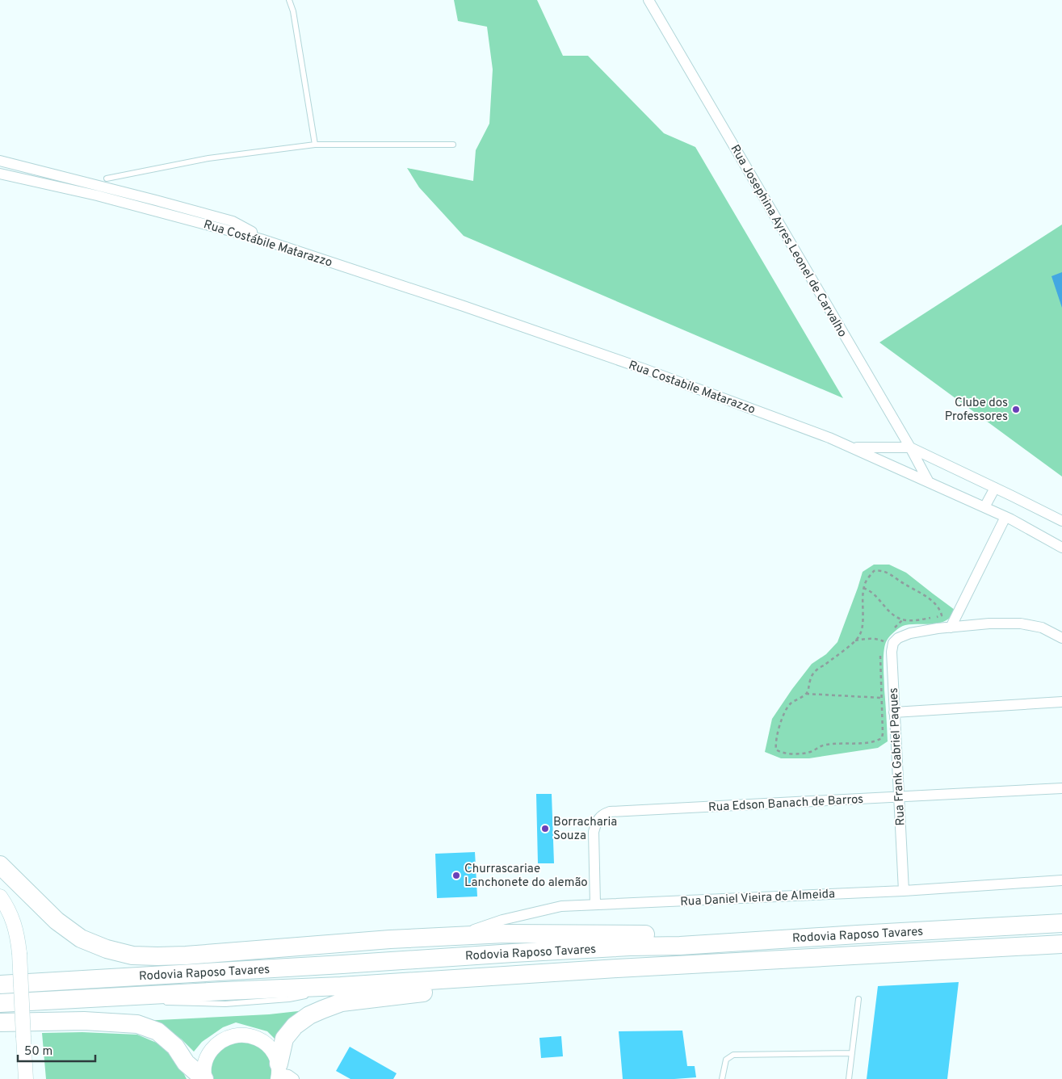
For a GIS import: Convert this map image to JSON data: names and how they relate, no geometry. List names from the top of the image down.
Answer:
{
  "streets": {
    "highway": ["Rodovia Raposo Tavares"],
    "street": [
      "Rua Josephina Ayres Leonel de Carvalho",
      "Rua Costábile Matarazzo",
      "Rua Costabile Matarazzo",
      "Rua Frank Gabriel Paques",
      "Rua Edson Banach de Barros",
      "Rua Daniel Vieira de Almeida"
    ]
  },
  "crossings": [
    ["Rua Josephina Ayres Leonel de Carvalho", "Rua Costabile Matarazzo"],
    ["Rua Costábile Matarazzo", "Rua Costabile Matarazzo"],
    ["Rua Frank Gabriel Paques", "Rua Edson Banach de Barros"],
    ["Rua Frank Gabriel Paques", "Rua Daniel Vieira de Almeida"],
    ["Rua Edson Banach de Barros", "Rua Daniel Vieira de Almeida"]
  ],
  "places": ["Clube dos Professores", "Borracharia Souza", "Churrascariae Lanchonete do alemão"],
  "scale_bar": "50 m"
}
